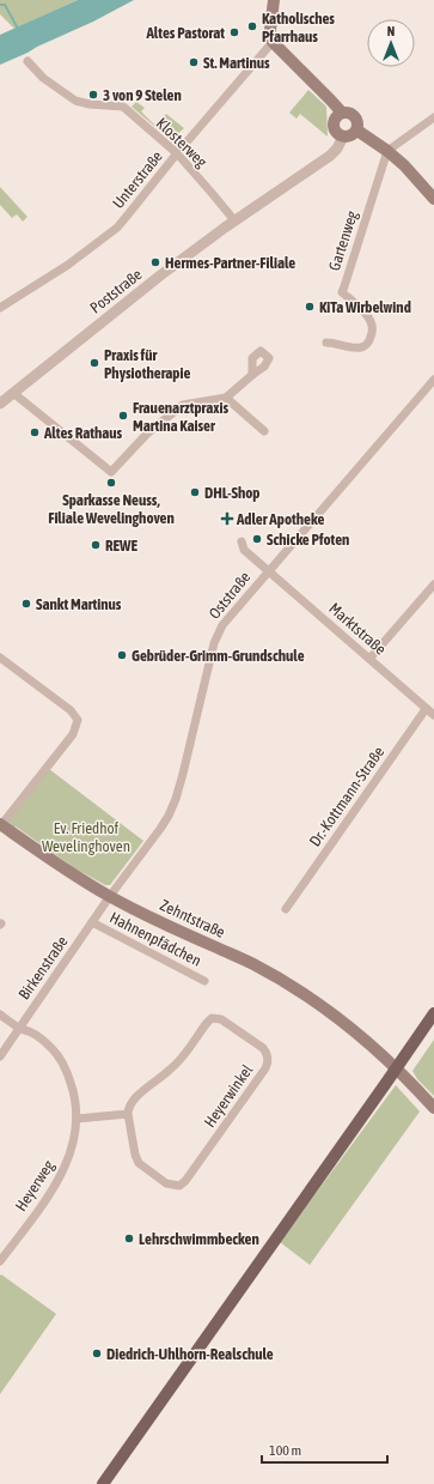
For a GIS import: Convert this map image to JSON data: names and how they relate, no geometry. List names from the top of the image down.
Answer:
{
  "streets": {
    "main road": ["Zehntstraße"],
    "street": [
      "Klosterweg",
      "Unterstraße",
      "Gartenweg",
      "Poststraße",
      "Oststraße",
      "Marktstraße",
      "Dr.-Kottmann-Straße",
      "Hahnenpfädchen",
      "Birkenstraße",
      "Heyerwinkel",
      "Heyerweg"
    ]
  },
  "crossings": [
    ["Klosterweg", "Unterstraße"],
    ["Klosterweg", "Poststraße"],
    ["Oststraße", "Marktstraße"],
    ["Oststraße", "Zehntstraße"],
    ["Oststraße", "Birkenstraße"],
    ["Marktstraße", "Dr.-Kottmann-Straße"],
    ["Zehntstraße", "Birkenstraße"],
    ["Hahnenpfädchen", "Birkenstraße"],
    ["Birkenstraße", "Heyerweg"]
  ],
  "parks": ["Ev. Friedhof Wevelinghoven"],
  "places": {
    "other": [
      "Katholisches Pfarrhaus",
      "Altes Pastorat",
      "St. Martinus",
      "3 von 9 Stelen",
      "Hermes-Partner-Filiale",
      "KiTa Wirbelwind",
      "Praxis für Physiotherapie",
      "Frauenarztpraxis Martina Kaiser",
      "Altes Rathaus",
      "Sparkasse Neuss, Filiale Wevelinghoven",
      "DHL-Shop",
      "Schicke Pfoten",
      "REWE",
      "Sankt Martinus",
      "Gebrüder-Grimm-Grundschule",
      "Lehrschwimmbecken",
      "Diedrich-Uhlhorn-Realschule"
    ],
    "health": ["Adler Apotheke"]
  },
  "scale_bar": "100 m",
  "north": "top"
}
